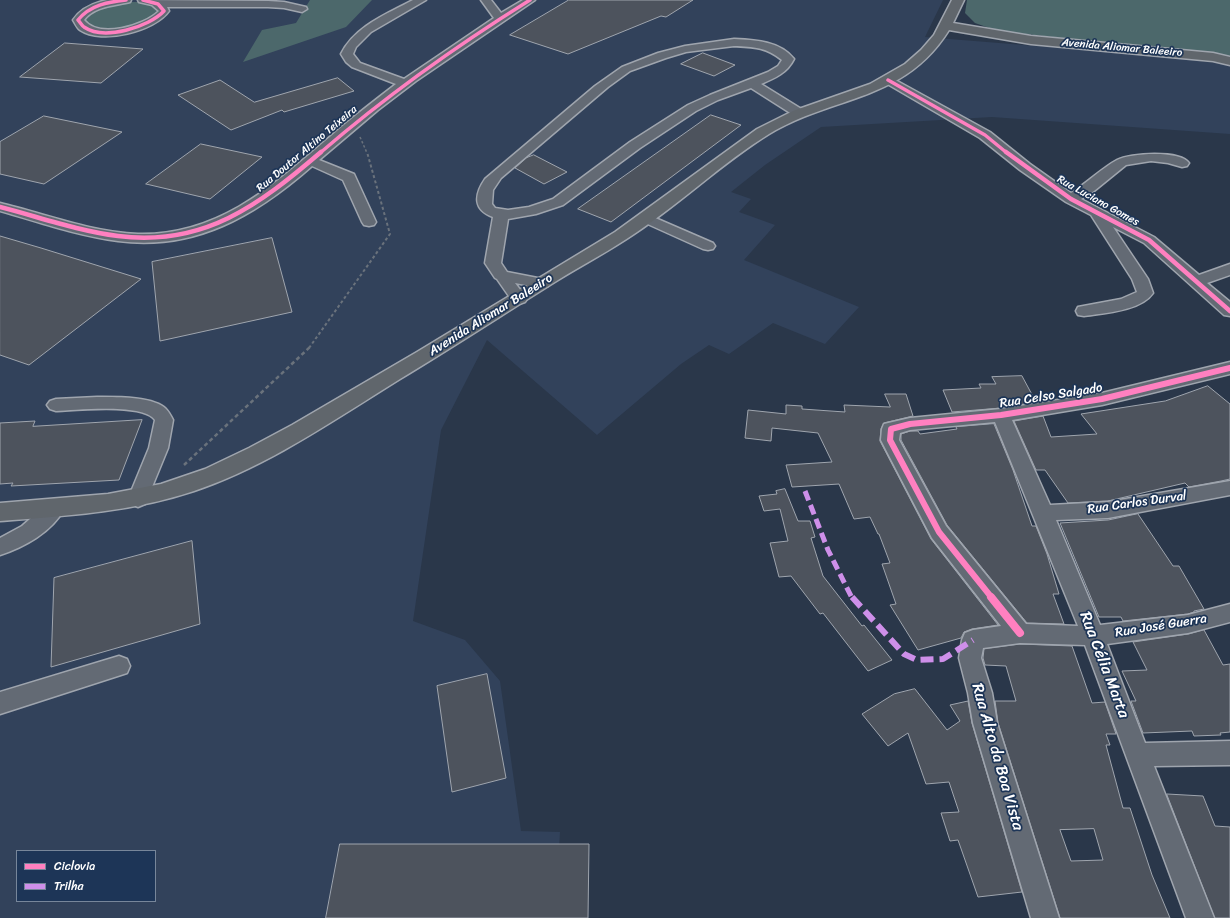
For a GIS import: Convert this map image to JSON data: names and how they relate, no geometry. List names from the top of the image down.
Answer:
{
  "streets": {
    "main road": ["Avenida Aliomar Baleeiro"],
    "street": [
      "Rua Doutor Altino Teixeira",
      "Rua Luciano Gomes",
      "Rua Celso Salgado",
      "Rua Carlos Durval",
      "Rua José Guerra",
      "Rua Célia Marta",
      "Rua Alto da Boa Vista"
    ]
  },
  "crossings": [
    ["Avenida Aliomar Baleeiro", "Rua Luciano Gomes"],
    ["Rua Celso Salgado", "Rua José Guerra"],
    ["Rua Celso Salgado", "Rua Célia Marta"],
    ["Rua Celso Salgado", "Rua Alto da Boa Vista"],
    ["Rua Carlos Durval", "Rua Célia Marta"],
    ["Rua José Guerra", "Rua Célia Marta"],
    ["Rua José Guerra", "Rua Alto da Boa Vista"]
  ],
  "legend": ["Ciclovia", "Trilha"]
}
